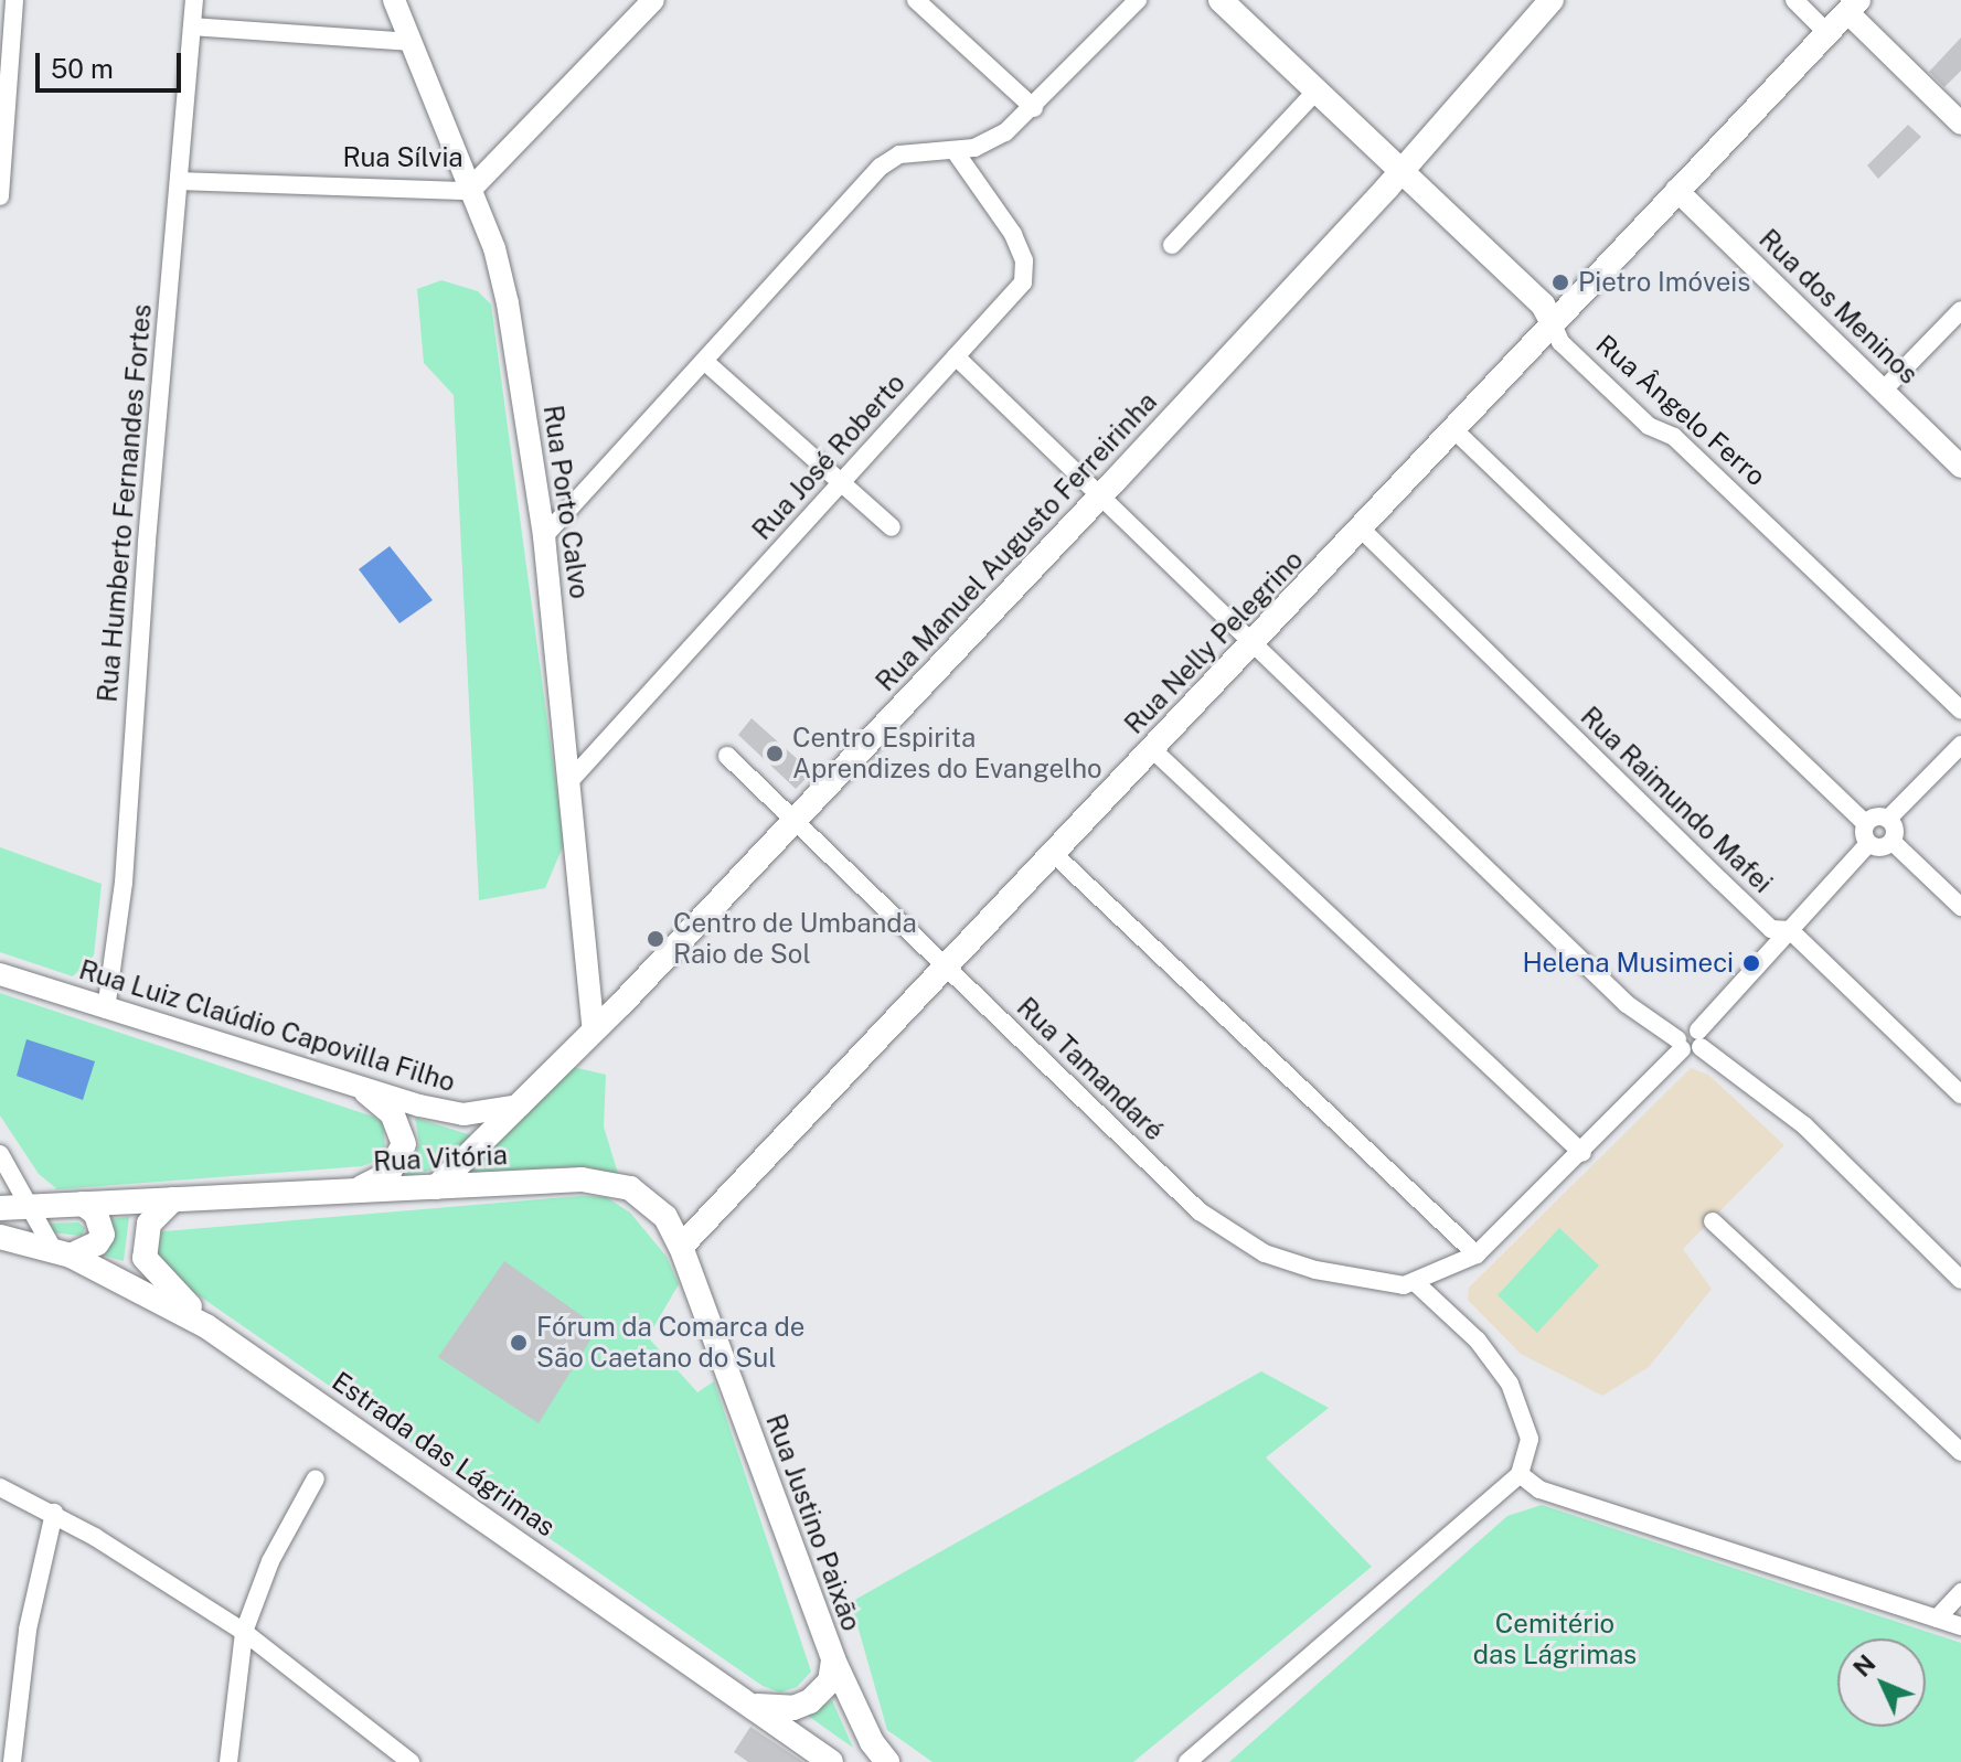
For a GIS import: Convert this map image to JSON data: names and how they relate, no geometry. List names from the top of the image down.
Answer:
{
  "streets": {
    "main road": [
      "Rua Ângelo Ferro",
      "Rua Manuel Augusto Ferreirinha",
      "Rua Nelly Pelegrino",
      "Rua Vitória",
      "Estrada das Lágrimas",
      "Rua Justino Paixão"
    ],
    "street": [
      "Rua Sílvia",
      "Rua dos Meninos",
      "Rua José Roberto",
      "Rua Porto Calvo",
      "Rua Humberto Fernandes Fortes",
      "Rua Raimundo Mafei",
      "Rua Luiz Claúdio Capovilla Filho",
      "Rua Tamandaré"
    ]
  },
  "crossings": [
    ["Rua Sílvia", "Rua Porto Calvo"],
    ["Rua Sílvia", "Rua Humberto Fernandes Fortes"],
    ["Rua dos Meninos", "Rua Nelly Pelegrino"],
    ["Rua Ângelo Ferro", "Rua Manuel Augusto Ferreirinha"],
    ["Rua Ângelo Ferro", "Rua Nelly Pelegrino"],
    ["Rua José Roberto", "Rua Porto Calvo"],
    ["Rua Porto Calvo", "Rua Manuel Augusto Ferreirinha"],
    ["Rua Humberto Fernandes Fortes", "Rua Luiz Claúdio Capovilla Filho"],
    ["Rua Manuel Augusto Ferreirinha", "Rua Luiz Claúdio Capovilla Filho"],
    ["Rua Manuel Augusto Ferreirinha", "Rua Tamandaré"],
    ["Rua Manuel Augusto Ferreirinha", "Rua Vitória"],
    ["Rua Nelly Pelegrino", "Rua Raimundo Mafei"],
    ["Rua Nelly Pelegrino", "Rua Tamandaré"],
    ["Rua Nelly Pelegrino", "Rua Vitória"],
    ["Rua Nelly Pelegrino", "Rua Justino Paixão"],
    ["Rua Vitória", "Rua Justino Paixão"]
  ],
  "parks": ["Cemitério das Lágrimas"],
  "places": [
    "Pietro Imóveis",
    "Centro Espirita Aprendizes do Evangelho",
    "Centro de Umbanda Raio de Sol",
    "Helena Musimeci",
    "Fórum da Comarca de São Caetano do Sul"
  ],
  "scale_bar": "50 m",
  "north": "top left"
}
